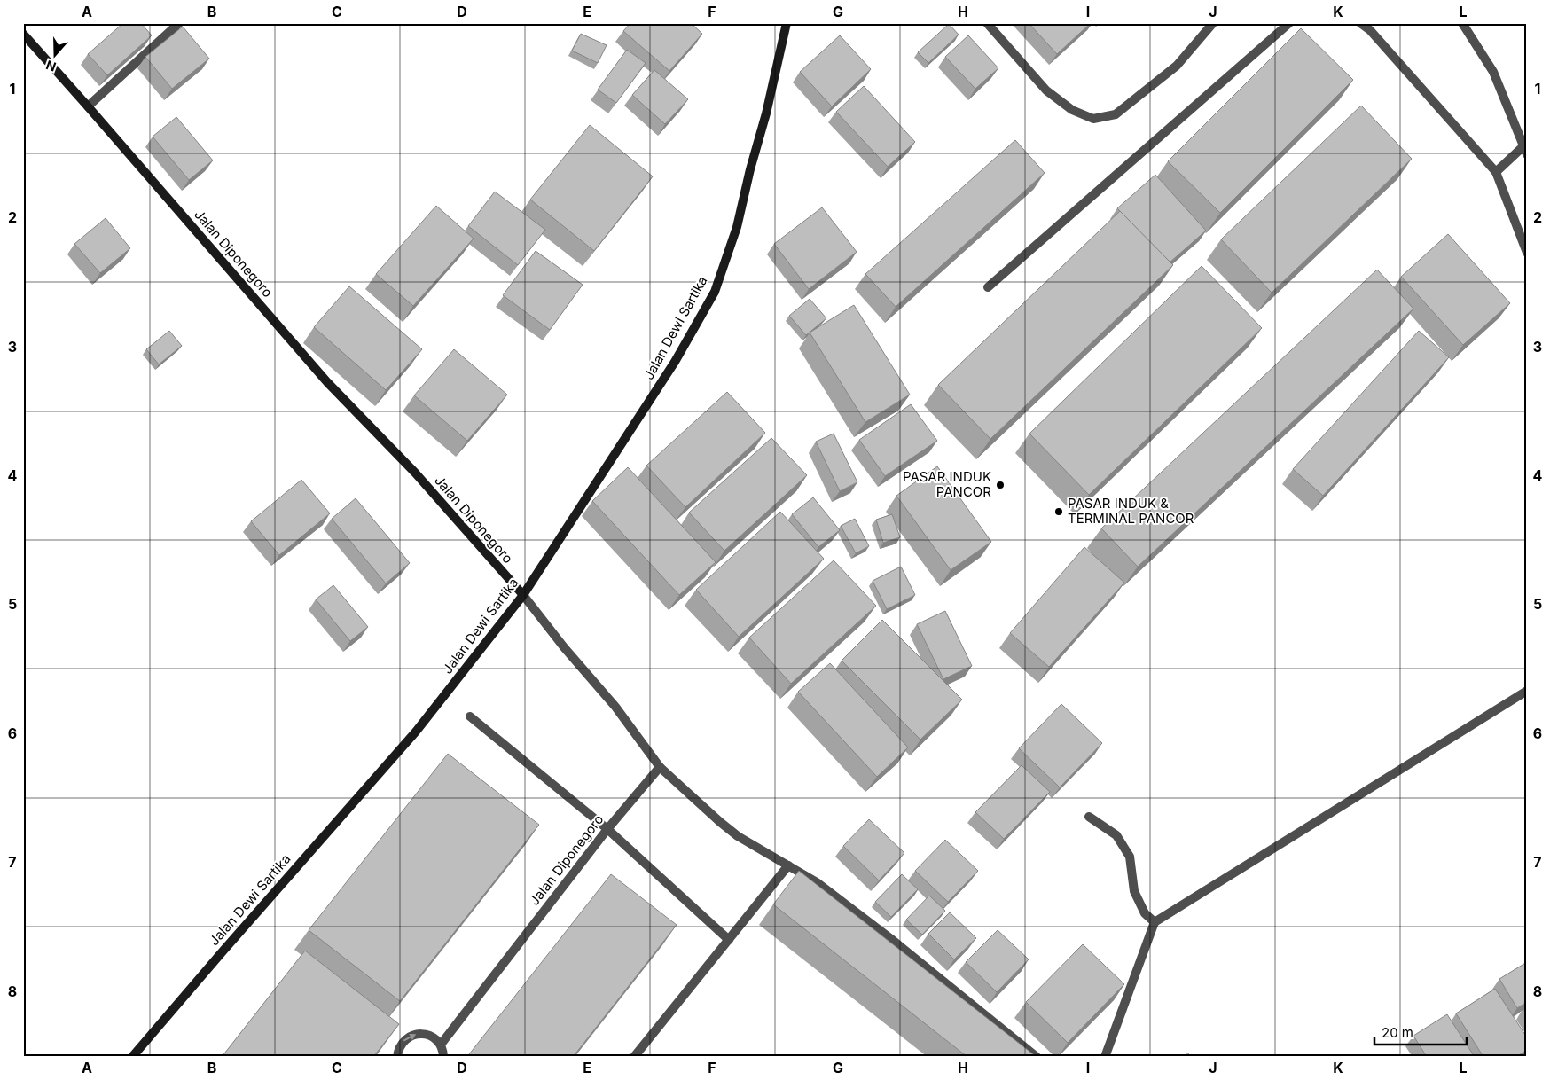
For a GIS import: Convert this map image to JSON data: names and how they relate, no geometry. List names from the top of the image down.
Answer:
{
  "streets": {
    "street": ["Jalan Diponegoro", "Jalan Dewi Sartika"]
  },
  "crossings": [
    ["Jalan Diponegoro", "Jalan Dewi Sartika"]
  ],
  "places": ["PASAR INDUK PANCOR", "PASAR INDUK & TERMINAL PANCOR"],
  "scale_bar": "20 m",
  "north": "bottom",
  "grid": {
    "columns": [
      "A",
      "B",
      "C",
      "D",
      "E",
      "F",
      "G",
      "H",
      "I",
      "J",
      "K",
      "L"
    ],
    "rows": [
      "1",
      "2",
      "3",
      "4",
      "5",
      "6",
      "7",
      "8"
    ]
  }
}
